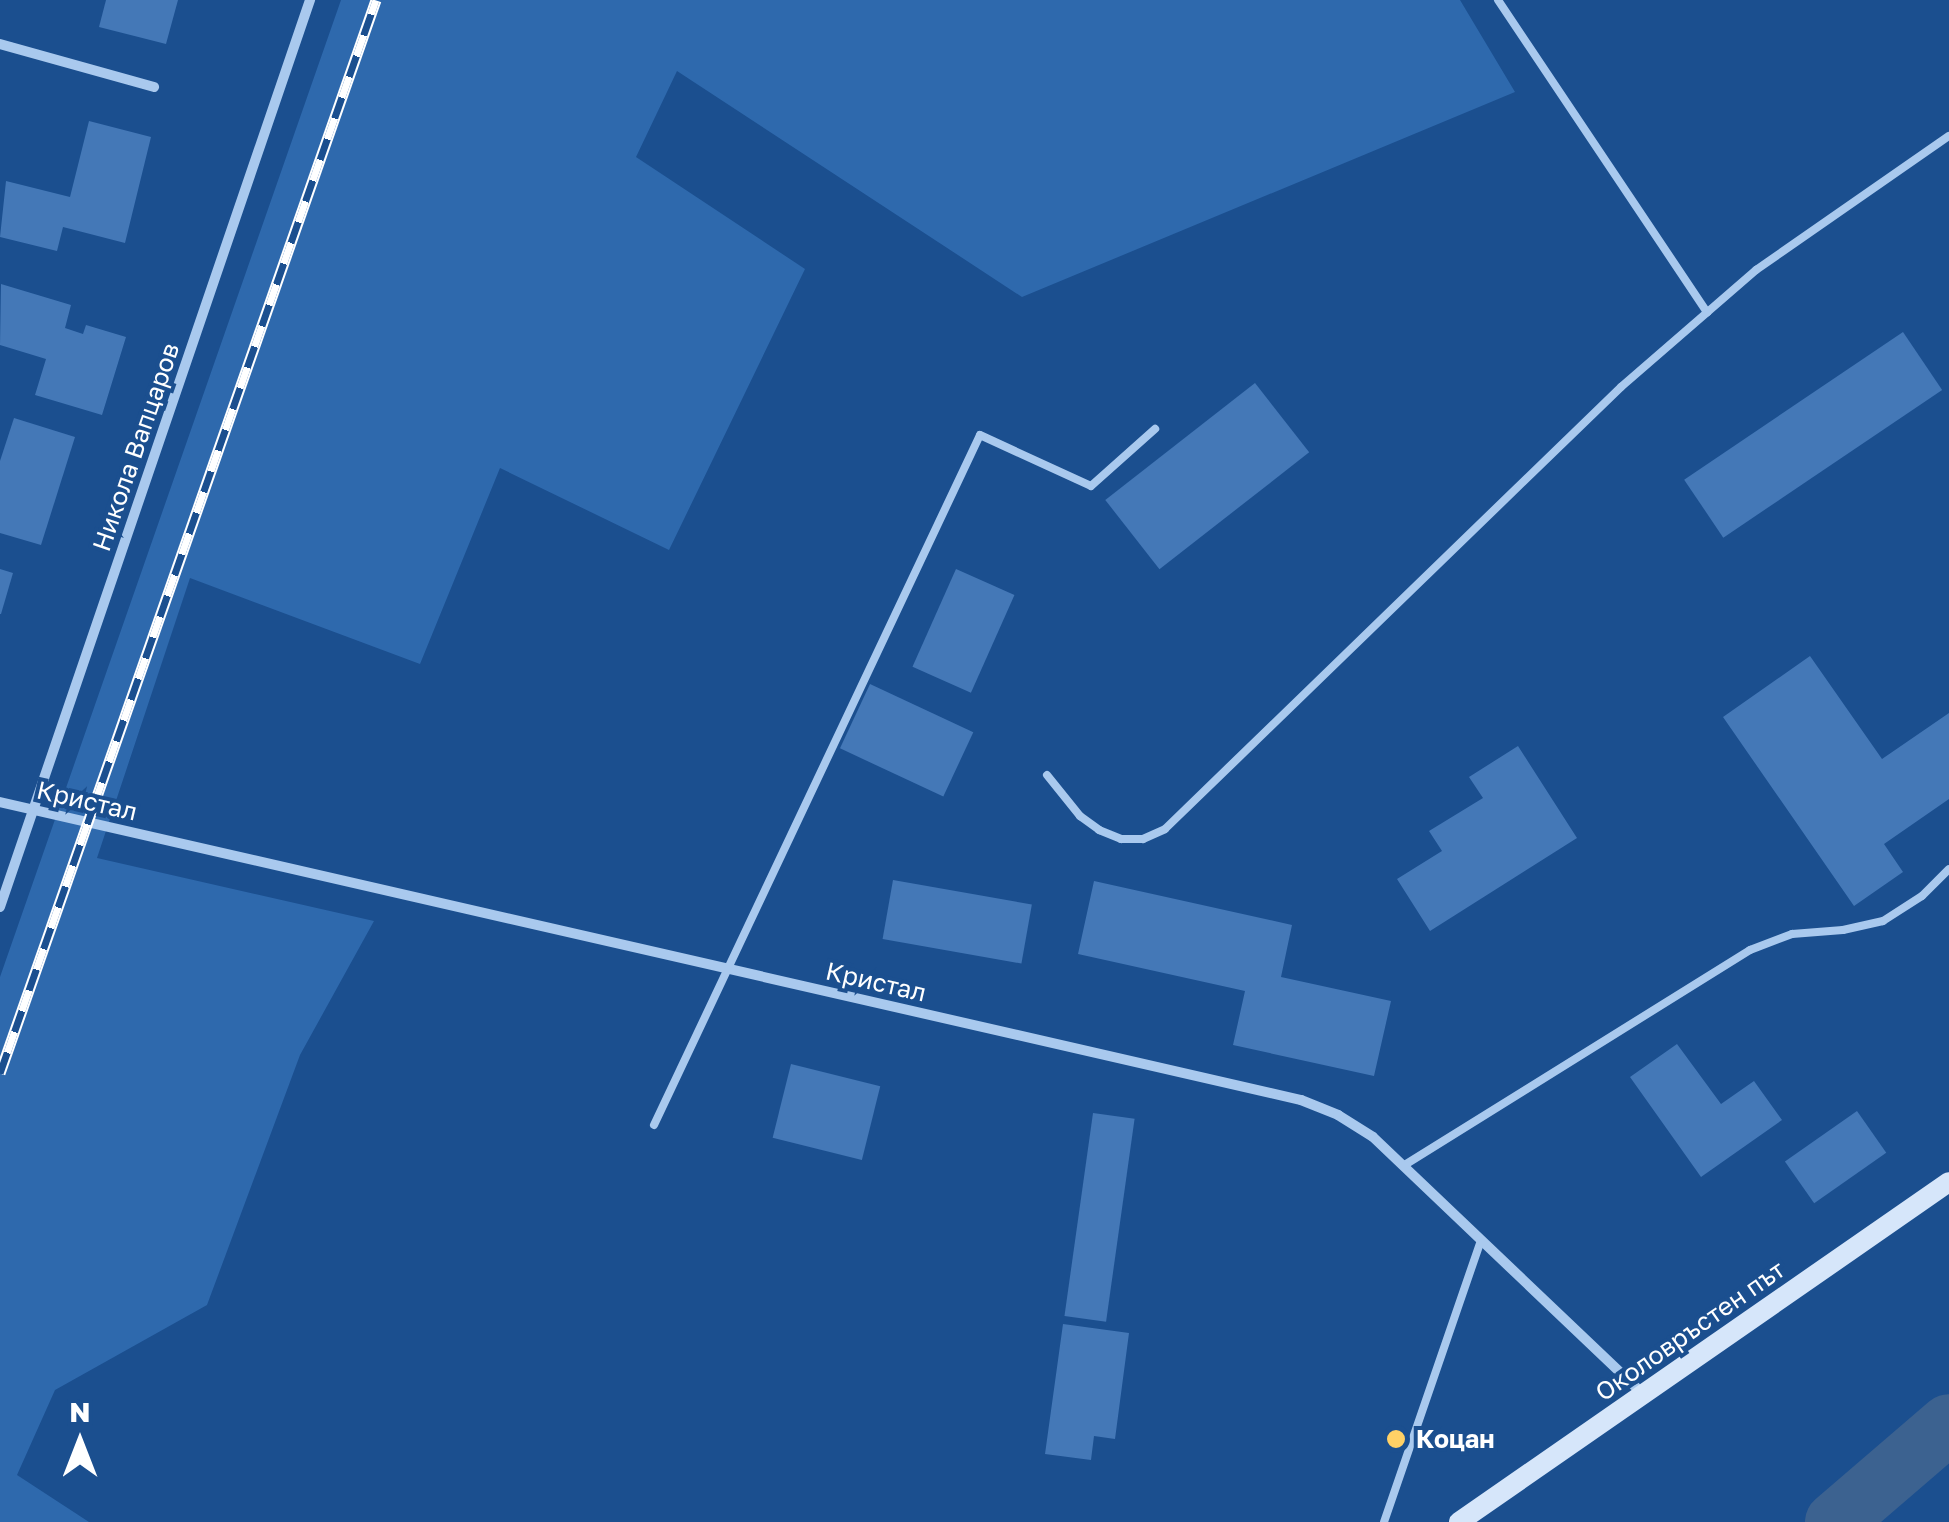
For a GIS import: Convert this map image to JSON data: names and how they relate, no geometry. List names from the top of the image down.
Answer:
{
  "streets": {
    "street": ["Никола Вапцаров", "Кристал", "Околовръстен път"]
  },
  "crossings": [
    ["Никола Вапцаров", "Кристал"],
    ["Кристал", "Околовръстен път"]
  ],
  "places": ["Коцан"],
  "north": "top"
}
